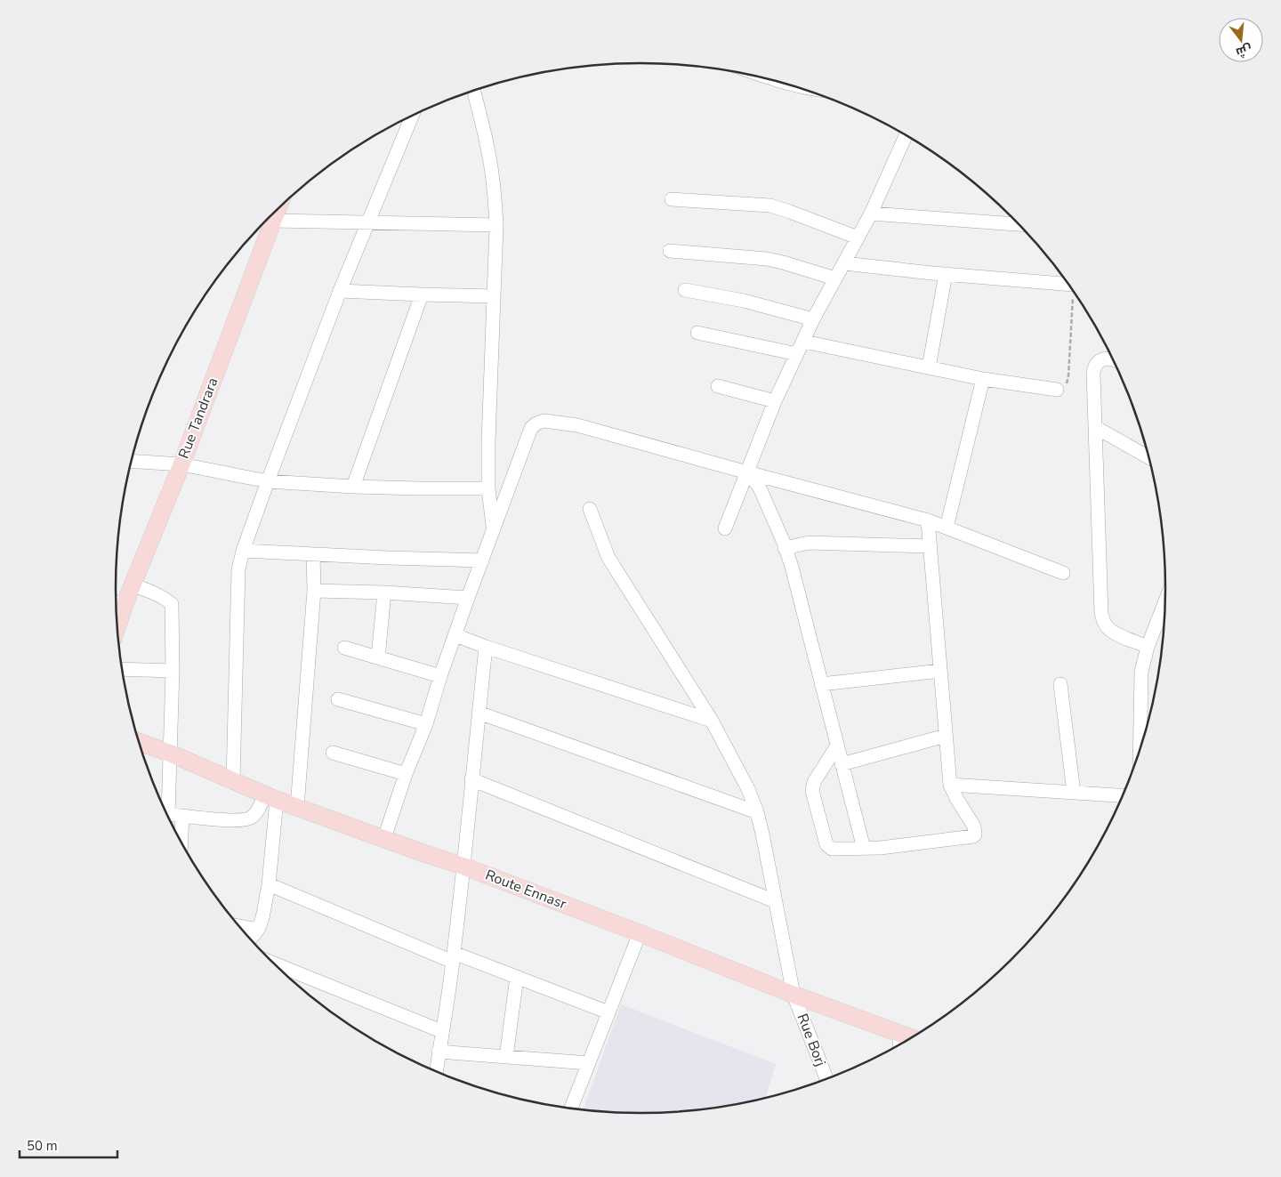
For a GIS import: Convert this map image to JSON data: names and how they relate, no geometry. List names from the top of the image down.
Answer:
{
  "streets": {
    "main road": ["Rue Tandrara", "Route Ennasr"],
    "street": ["Rue Borj"]
  },
  "crossings": [
    ["Route Ennasr", "Rue Borj"]
  ],
  "scale_bar": "50 m",
  "north": "bottom"
}
